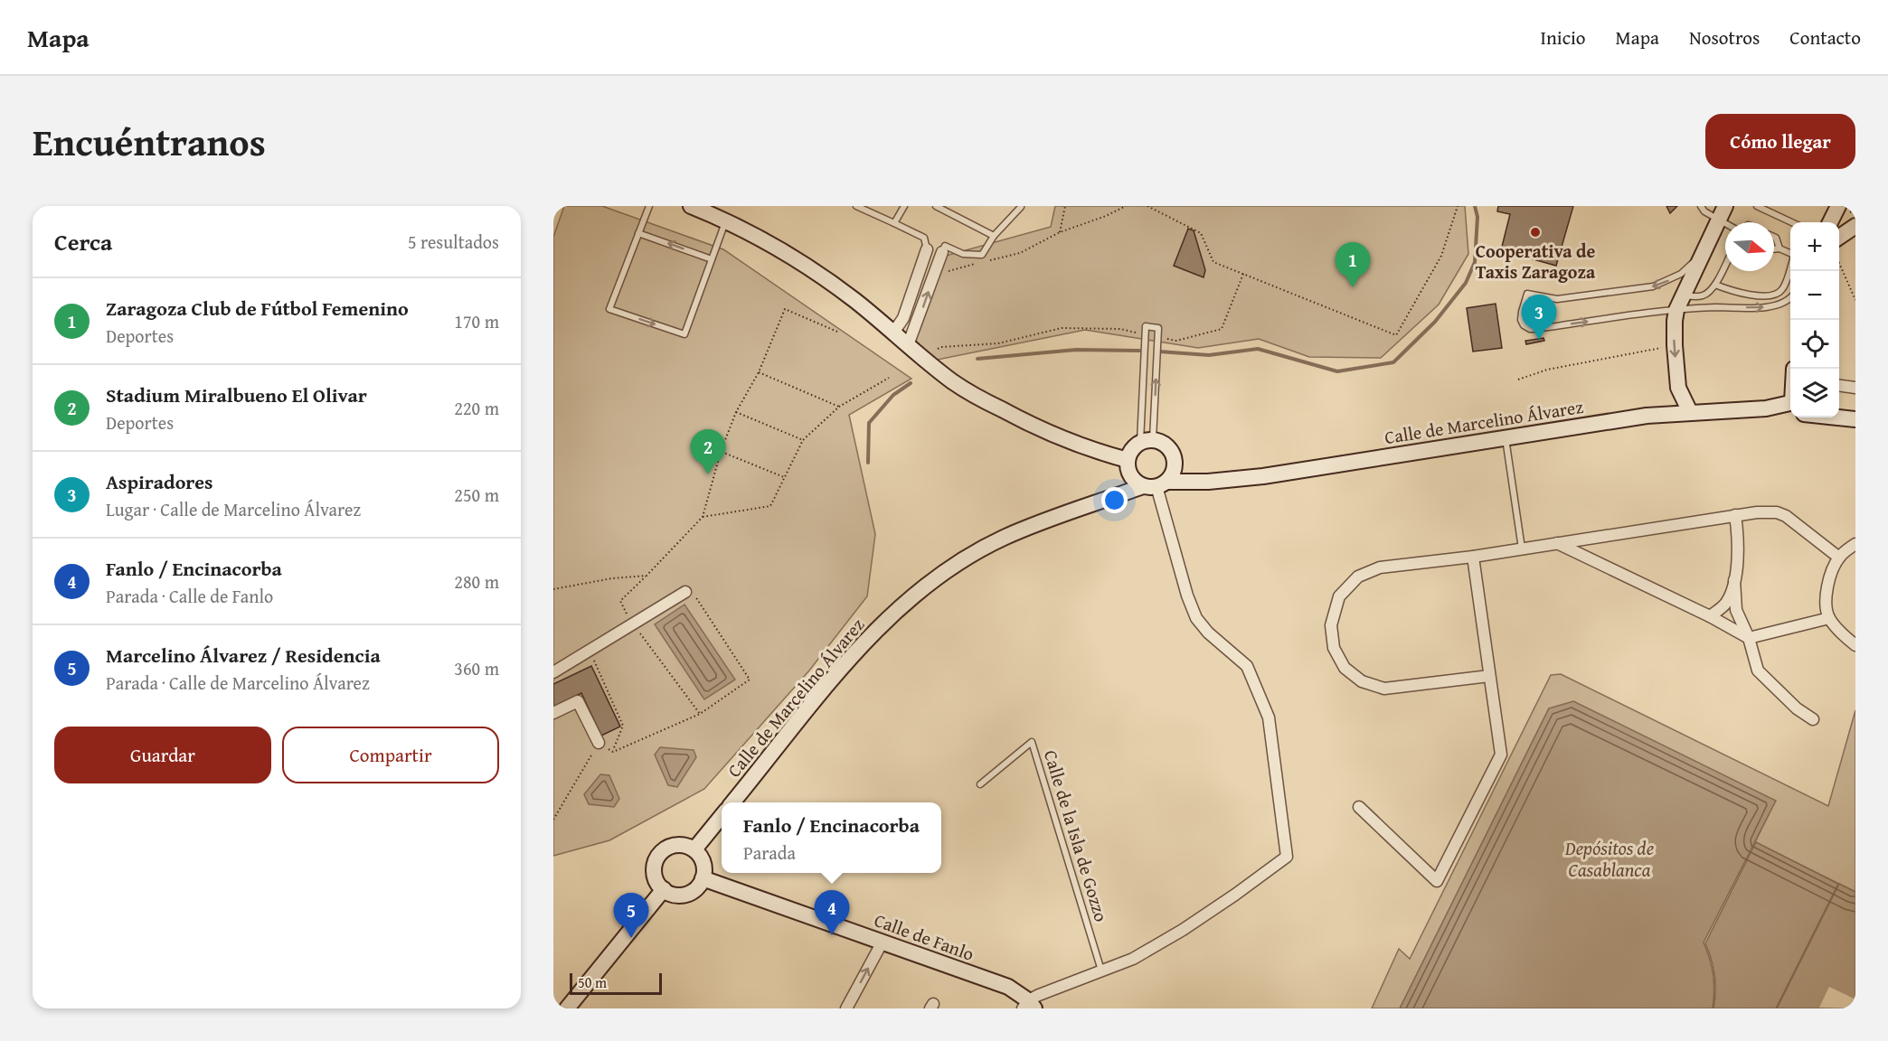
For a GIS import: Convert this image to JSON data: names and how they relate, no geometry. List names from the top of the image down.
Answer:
{
  "streets": {
    "street": ["Calle de Marcelino Álvarez", "Calle de Fanlo"],
    "lane": ["Calle de la Isla de Gozzo"]
  },
  "water": ["Depósitos de Casablanca"],
  "places": ["Cooperativa de Taxis Zaragoza"],
  "scale_bar": "50 m",
  "north": "right",
  "page": {
    "header": "Mapa",
    "nav": [
      "Inicio",
      "Mapa",
      "Nosotros",
      "Contacto"
    ],
    "title": "Encuéntranos",
    "buttons": [
      "Cómo llegar",
      ["Guardar", "Compartir"]
    ],
    "heading": ["Cerca", "5 resultados"],
    "map_buttons": ["+", "−"],
    "pins": [
      "1",
      "3",
      "2",
      "4",
      "5"
    ],
    "list": [
      {
        "mark": "1",
        "name": "Zaragoza Club de Fútbol Femenino",
        "note": "Deportes",
        "value": "170 m"
      },
      {
        "mark": "2",
        "name": "Stadium Miralbueno El Olivar",
        "note": "Deportes",
        "value": "220 m"
      },
      {
        "mark": "3",
        "name": "Aspiradores",
        "note": "Lugar · Calle de Marcelino Álvarez",
        "value": "250 m"
      },
      {
        "mark": "4",
        "name": "Fanlo / Encinacorba",
        "note": "Parada · Calle de Fanlo",
        "value": "280 m"
      },
      {
        "mark": "5",
        "name": "Marcelino Álvarez / Residencia",
        "note": "Parada · Calle de Marcelino Álvarez",
        "value": "360 m"
      }
    ],
    "popup": ["Fanlo / Encinacorba", "Parada"],
    "scale": "50 m"
  }
}
